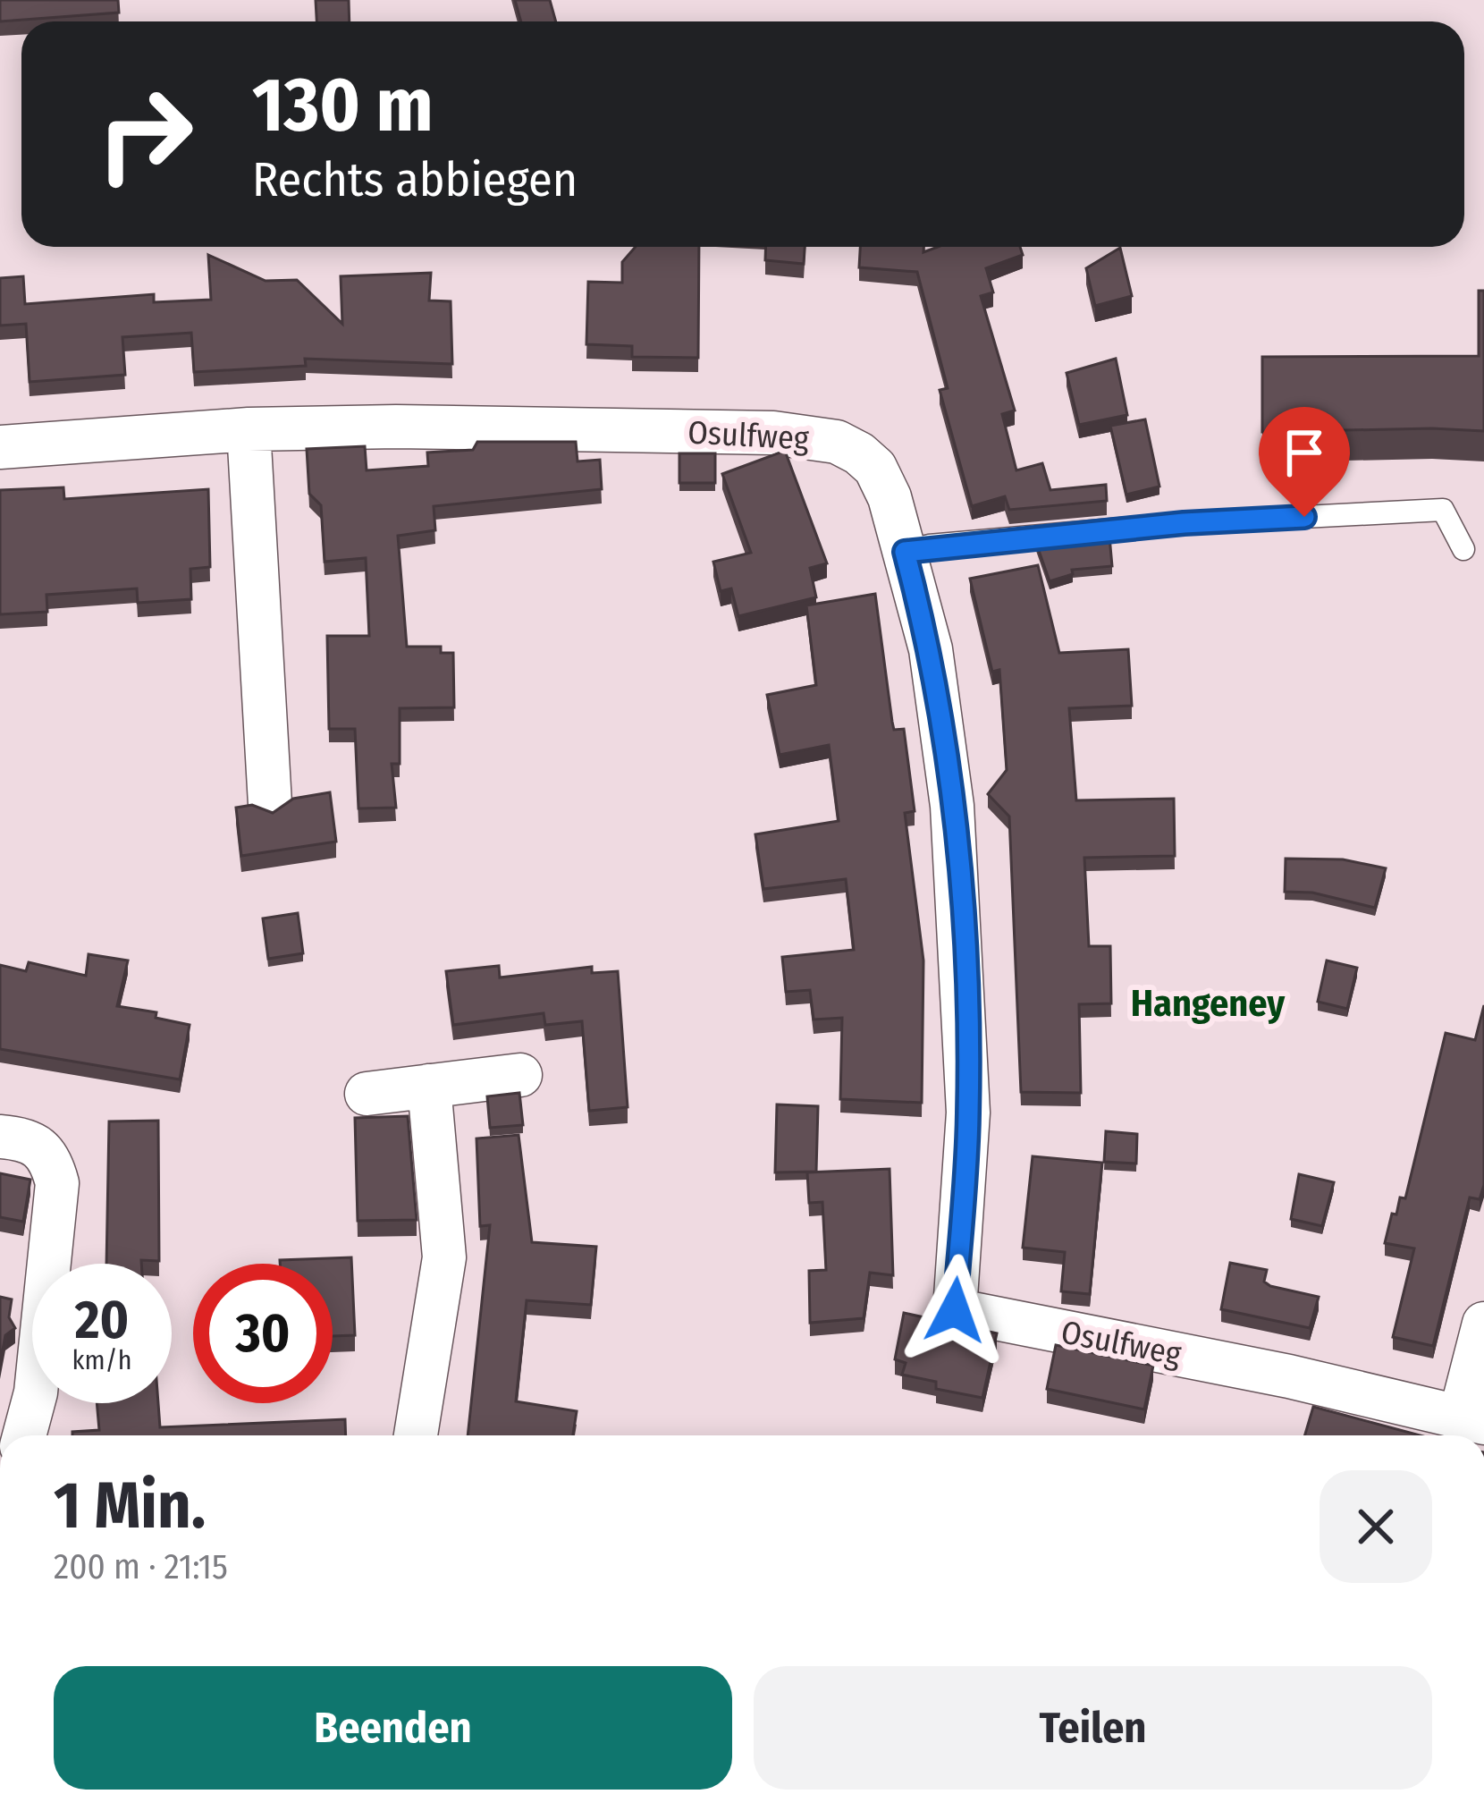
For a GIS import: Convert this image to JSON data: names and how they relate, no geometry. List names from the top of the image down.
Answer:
{
  "streets": {
    "street": ["Osulfweg"]
  },
  "districts": ["Hangeney"],
  "page": {
    "turn": ["130 m", "Rechts abbiegen"],
    "speed": "20 km/h",
    "limit": "30",
    "heading": ["1 Min.", "200 m · 21:15"],
    "buttons": ["Beenden", "Teilen"]
  }
}
